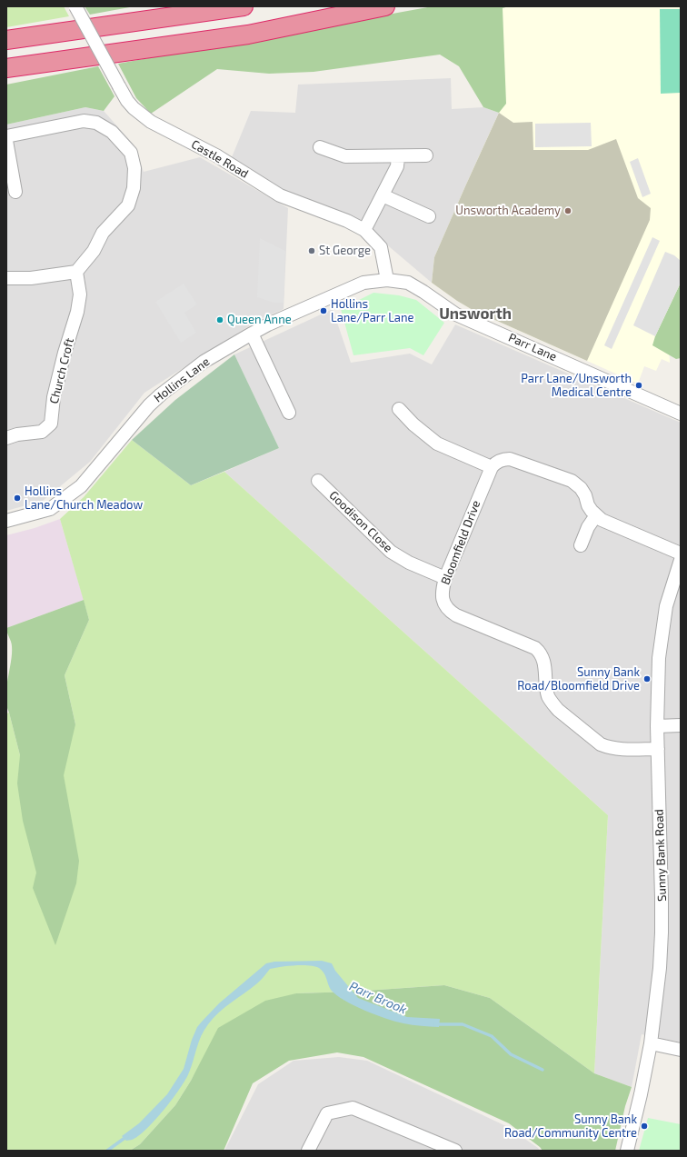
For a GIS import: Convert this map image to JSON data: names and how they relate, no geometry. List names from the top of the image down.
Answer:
{
  "streets": {
    "street": [
      "Castle Road",
      "Parr Lane",
      "Church Croft",
      "Hollins Lane",
      "Goodison Close",
      "Bloomfield Drive",
      "Sunny Bank Road"
    ]
  },
  "crossings": [
    ["Castle Road", "Parr Lane"],
    ["Castle Road", "Hollins Lane"],
    ["Parr Lane", "Hollins Lane"],
    ["Goodison Close", "Bloomfield Drive"],
    ["Bloomfield Drive", "Sunny Bank Road"]
  ],
  "districts": ["Unsworth"],
  "water": ["Parr Brook"],
  "places": [
    "Unsworth Academy",
    "St George",
    "Hollins Lane/Parr Lane",
    "Queen Anne",
    "Parr Lane/Unsworth Medical Centre",
    "Hollins Lane/Church Meadow",
    "Sunny Bank Road/Bloomfield Drive",
    "Sunny Bank Road/Community Centre"
  ]
}
